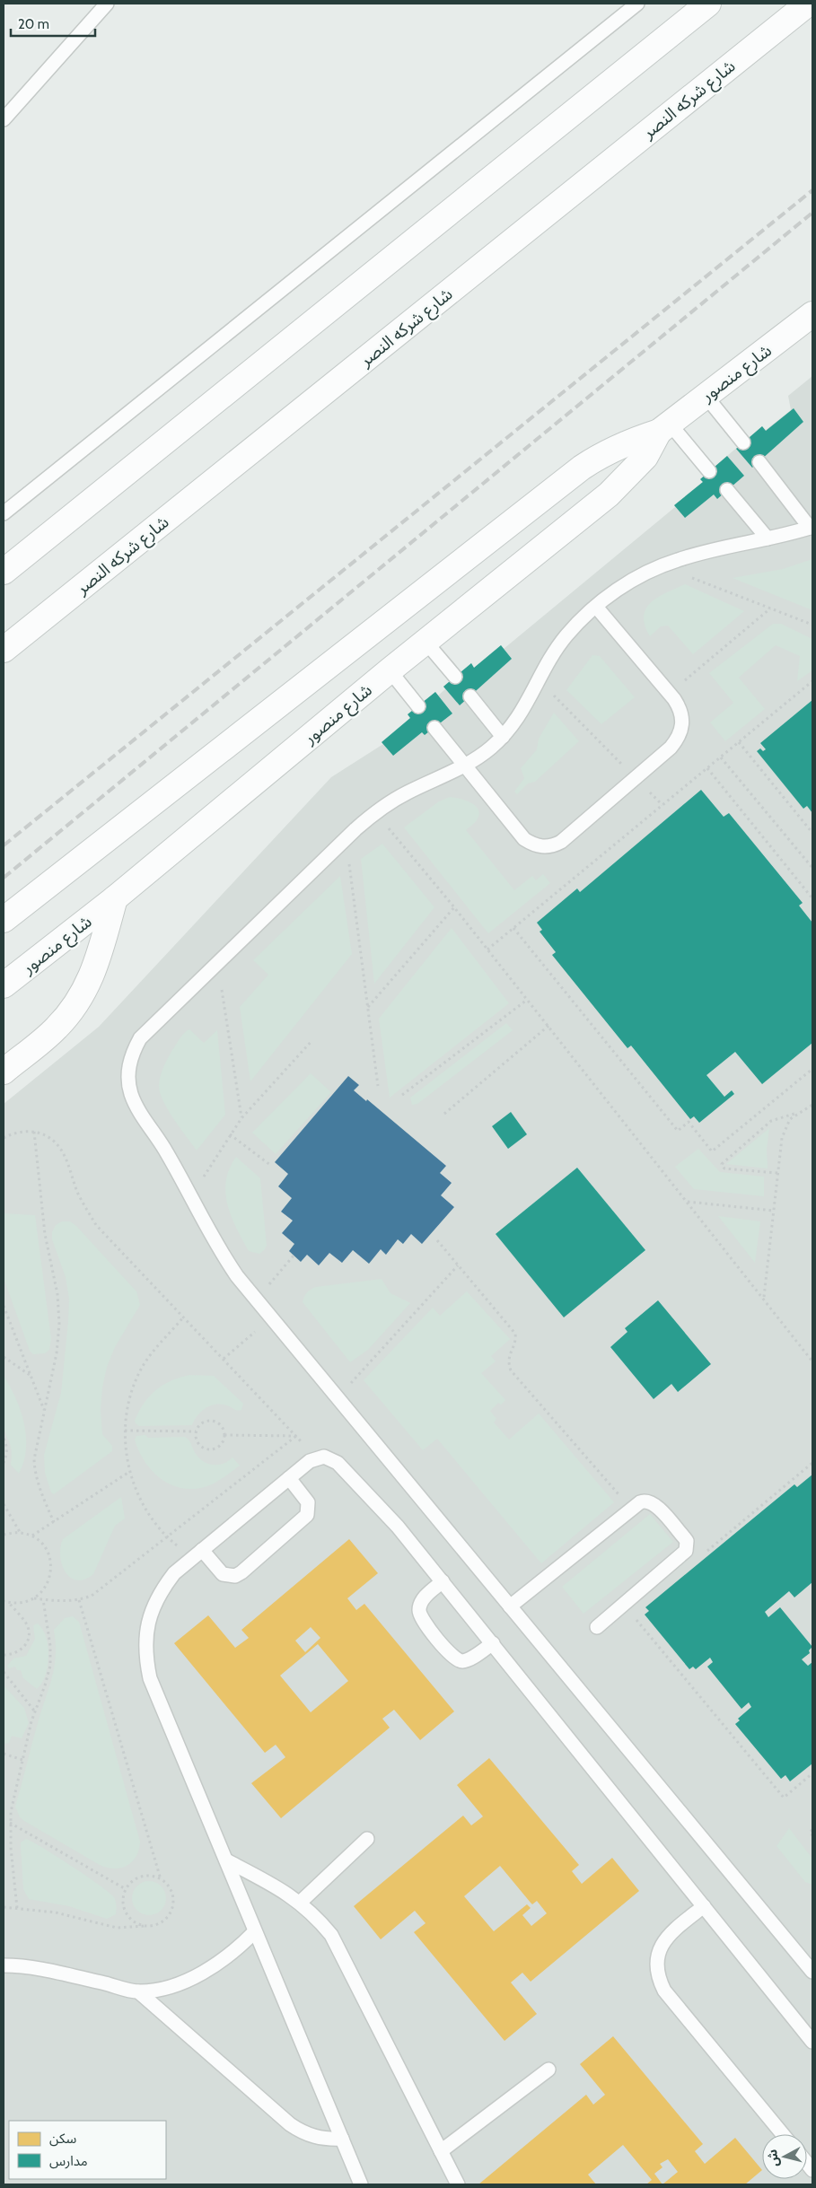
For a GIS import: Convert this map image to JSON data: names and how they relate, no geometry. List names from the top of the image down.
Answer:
{
  "streets": {
    "street": ["شارع شركه النصر", "شارع منصور"]
  },
  "legend": ["سكن", "مدارس"],
  "scale_bar": "20 m",
  "north": "left"
}
